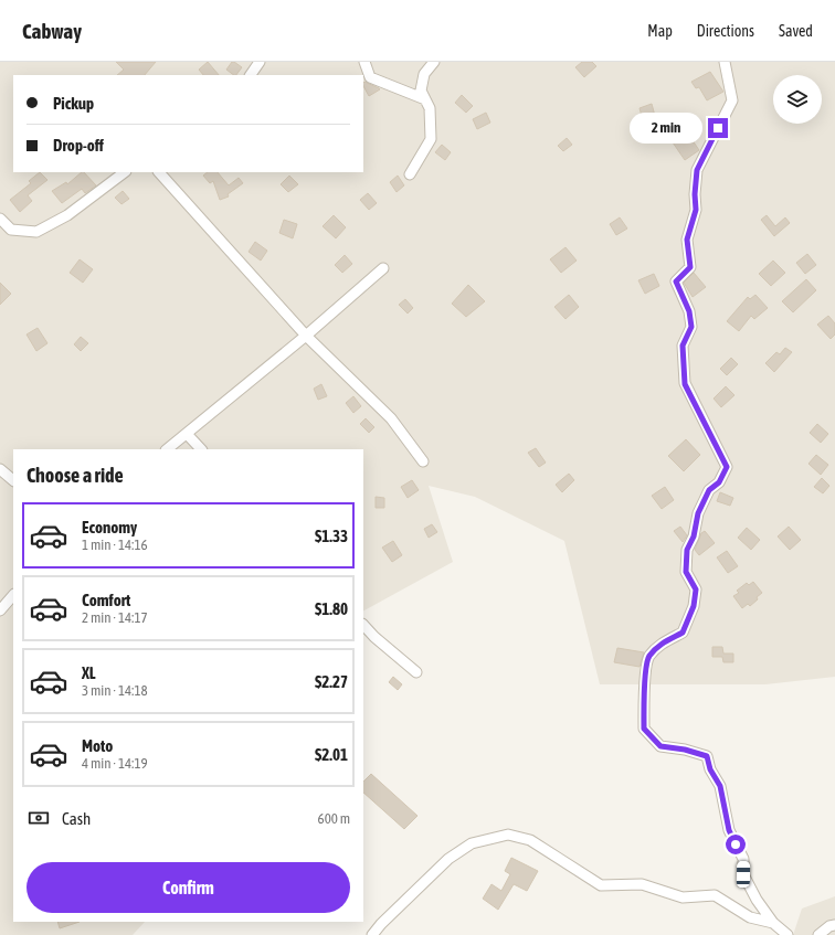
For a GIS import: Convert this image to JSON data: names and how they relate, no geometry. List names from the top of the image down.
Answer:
{
  "page": {
    "header": "Cabway",
    "nav": ["Map", "Directions", "Saved"],
    "banner": ["Pickup", "Drop-off"],
    "bubble": "2 min",
    "heading": "Choose a ride",
    "list": [
      {
        "name": "Economy",
        "note": "1 min · 14:16",
        "value": "$1.33"
      },
      {
        "name": "Comfort",
        "note": "2 min · 14:17",
        "value": "$1.80"
      },
      {
        "name": "XL",
        "note": "3 min · 14:18",
        "value": "$2.27"
      },
      {
        "name": "Moto",
        "note": "4 min · 14:19",
        "value": "$2.01"
      }
    ],
    "pay": ["Cash", "600 m"],
    "buttons": "Confirm"
  }
}
